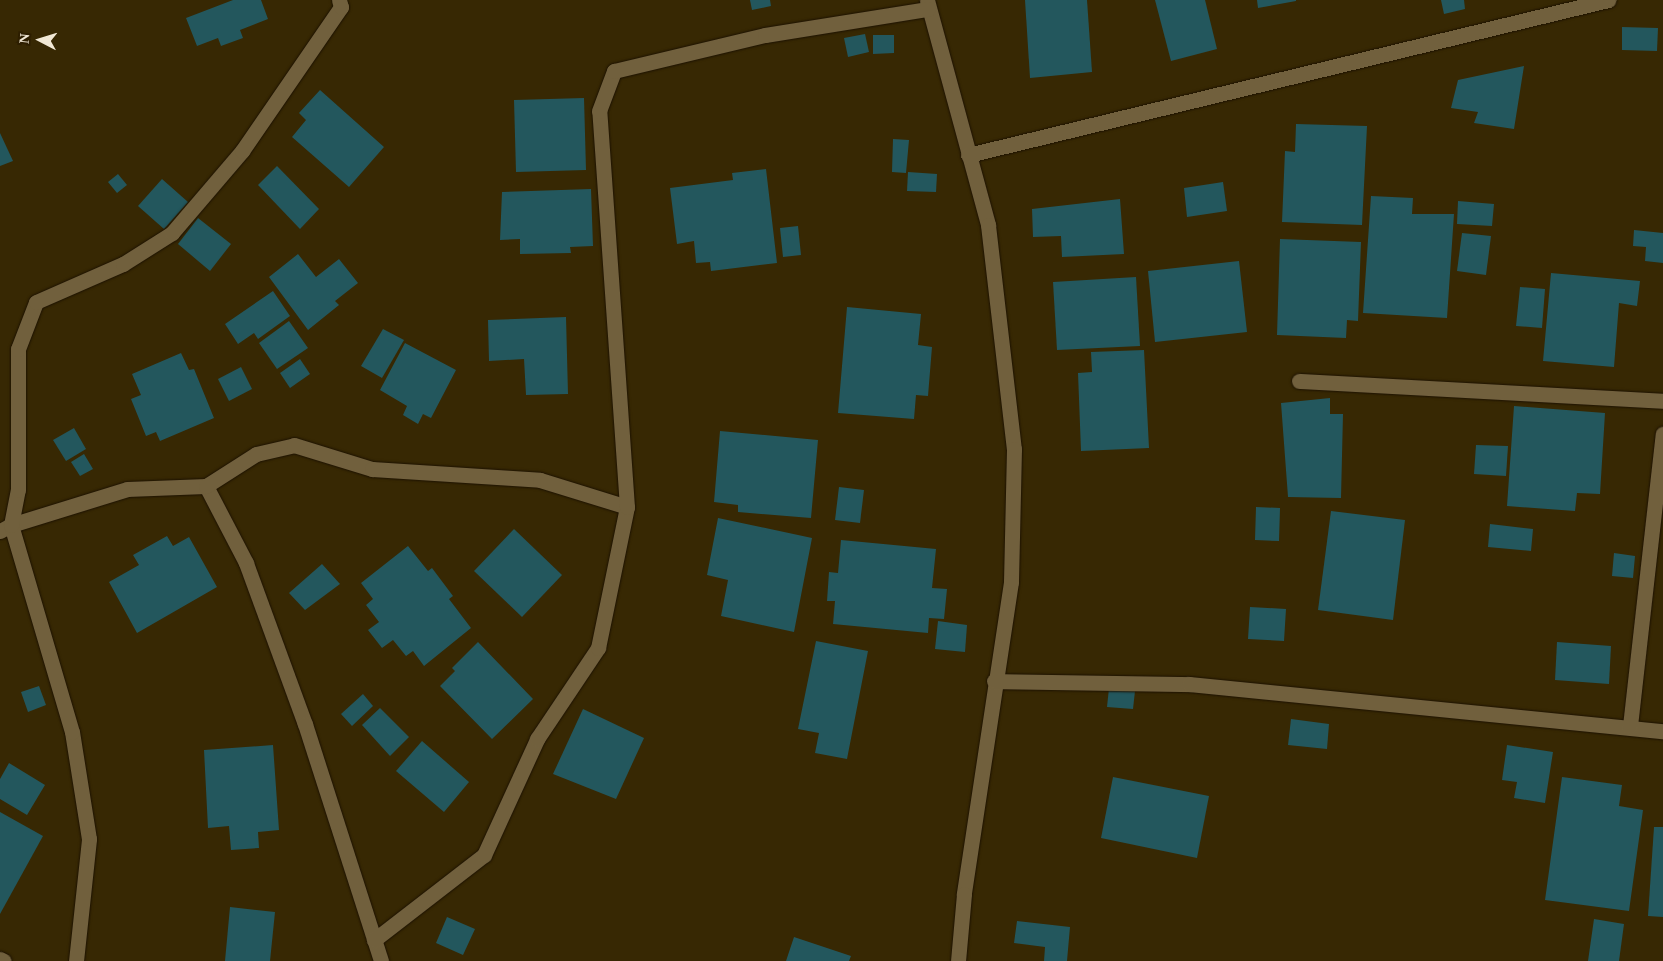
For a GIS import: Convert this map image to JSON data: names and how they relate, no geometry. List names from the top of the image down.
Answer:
{
  "north": "left"
}
